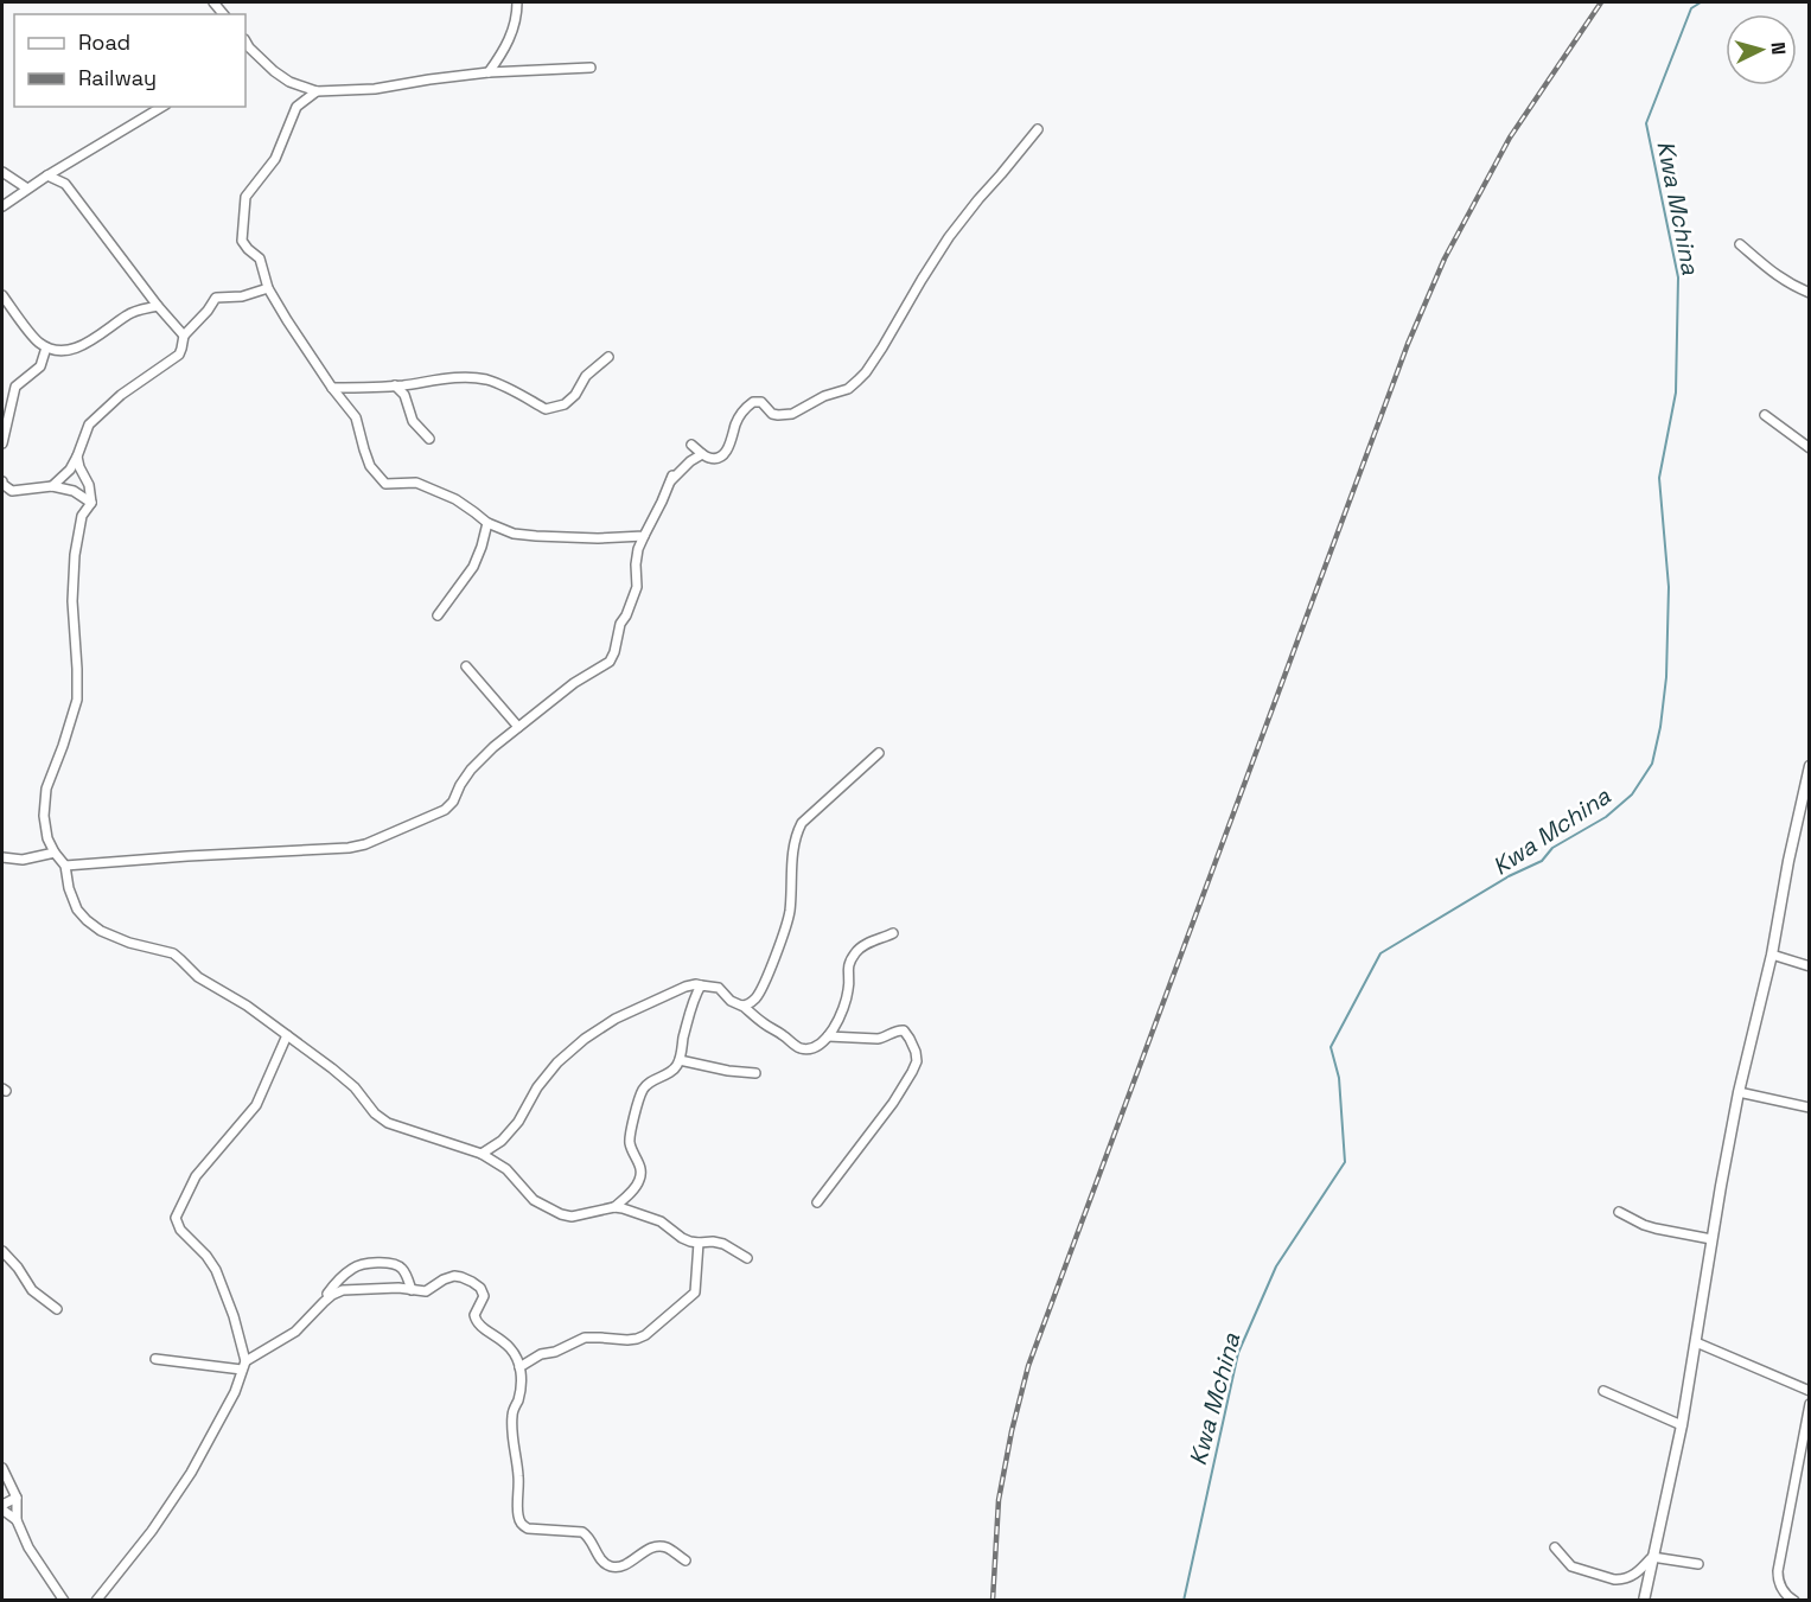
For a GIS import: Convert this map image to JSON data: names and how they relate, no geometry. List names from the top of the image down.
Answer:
{
  "water": ["Kwa Mchina"],
  "legend": ["Road", "Railway"],
  "north": "right"
}
